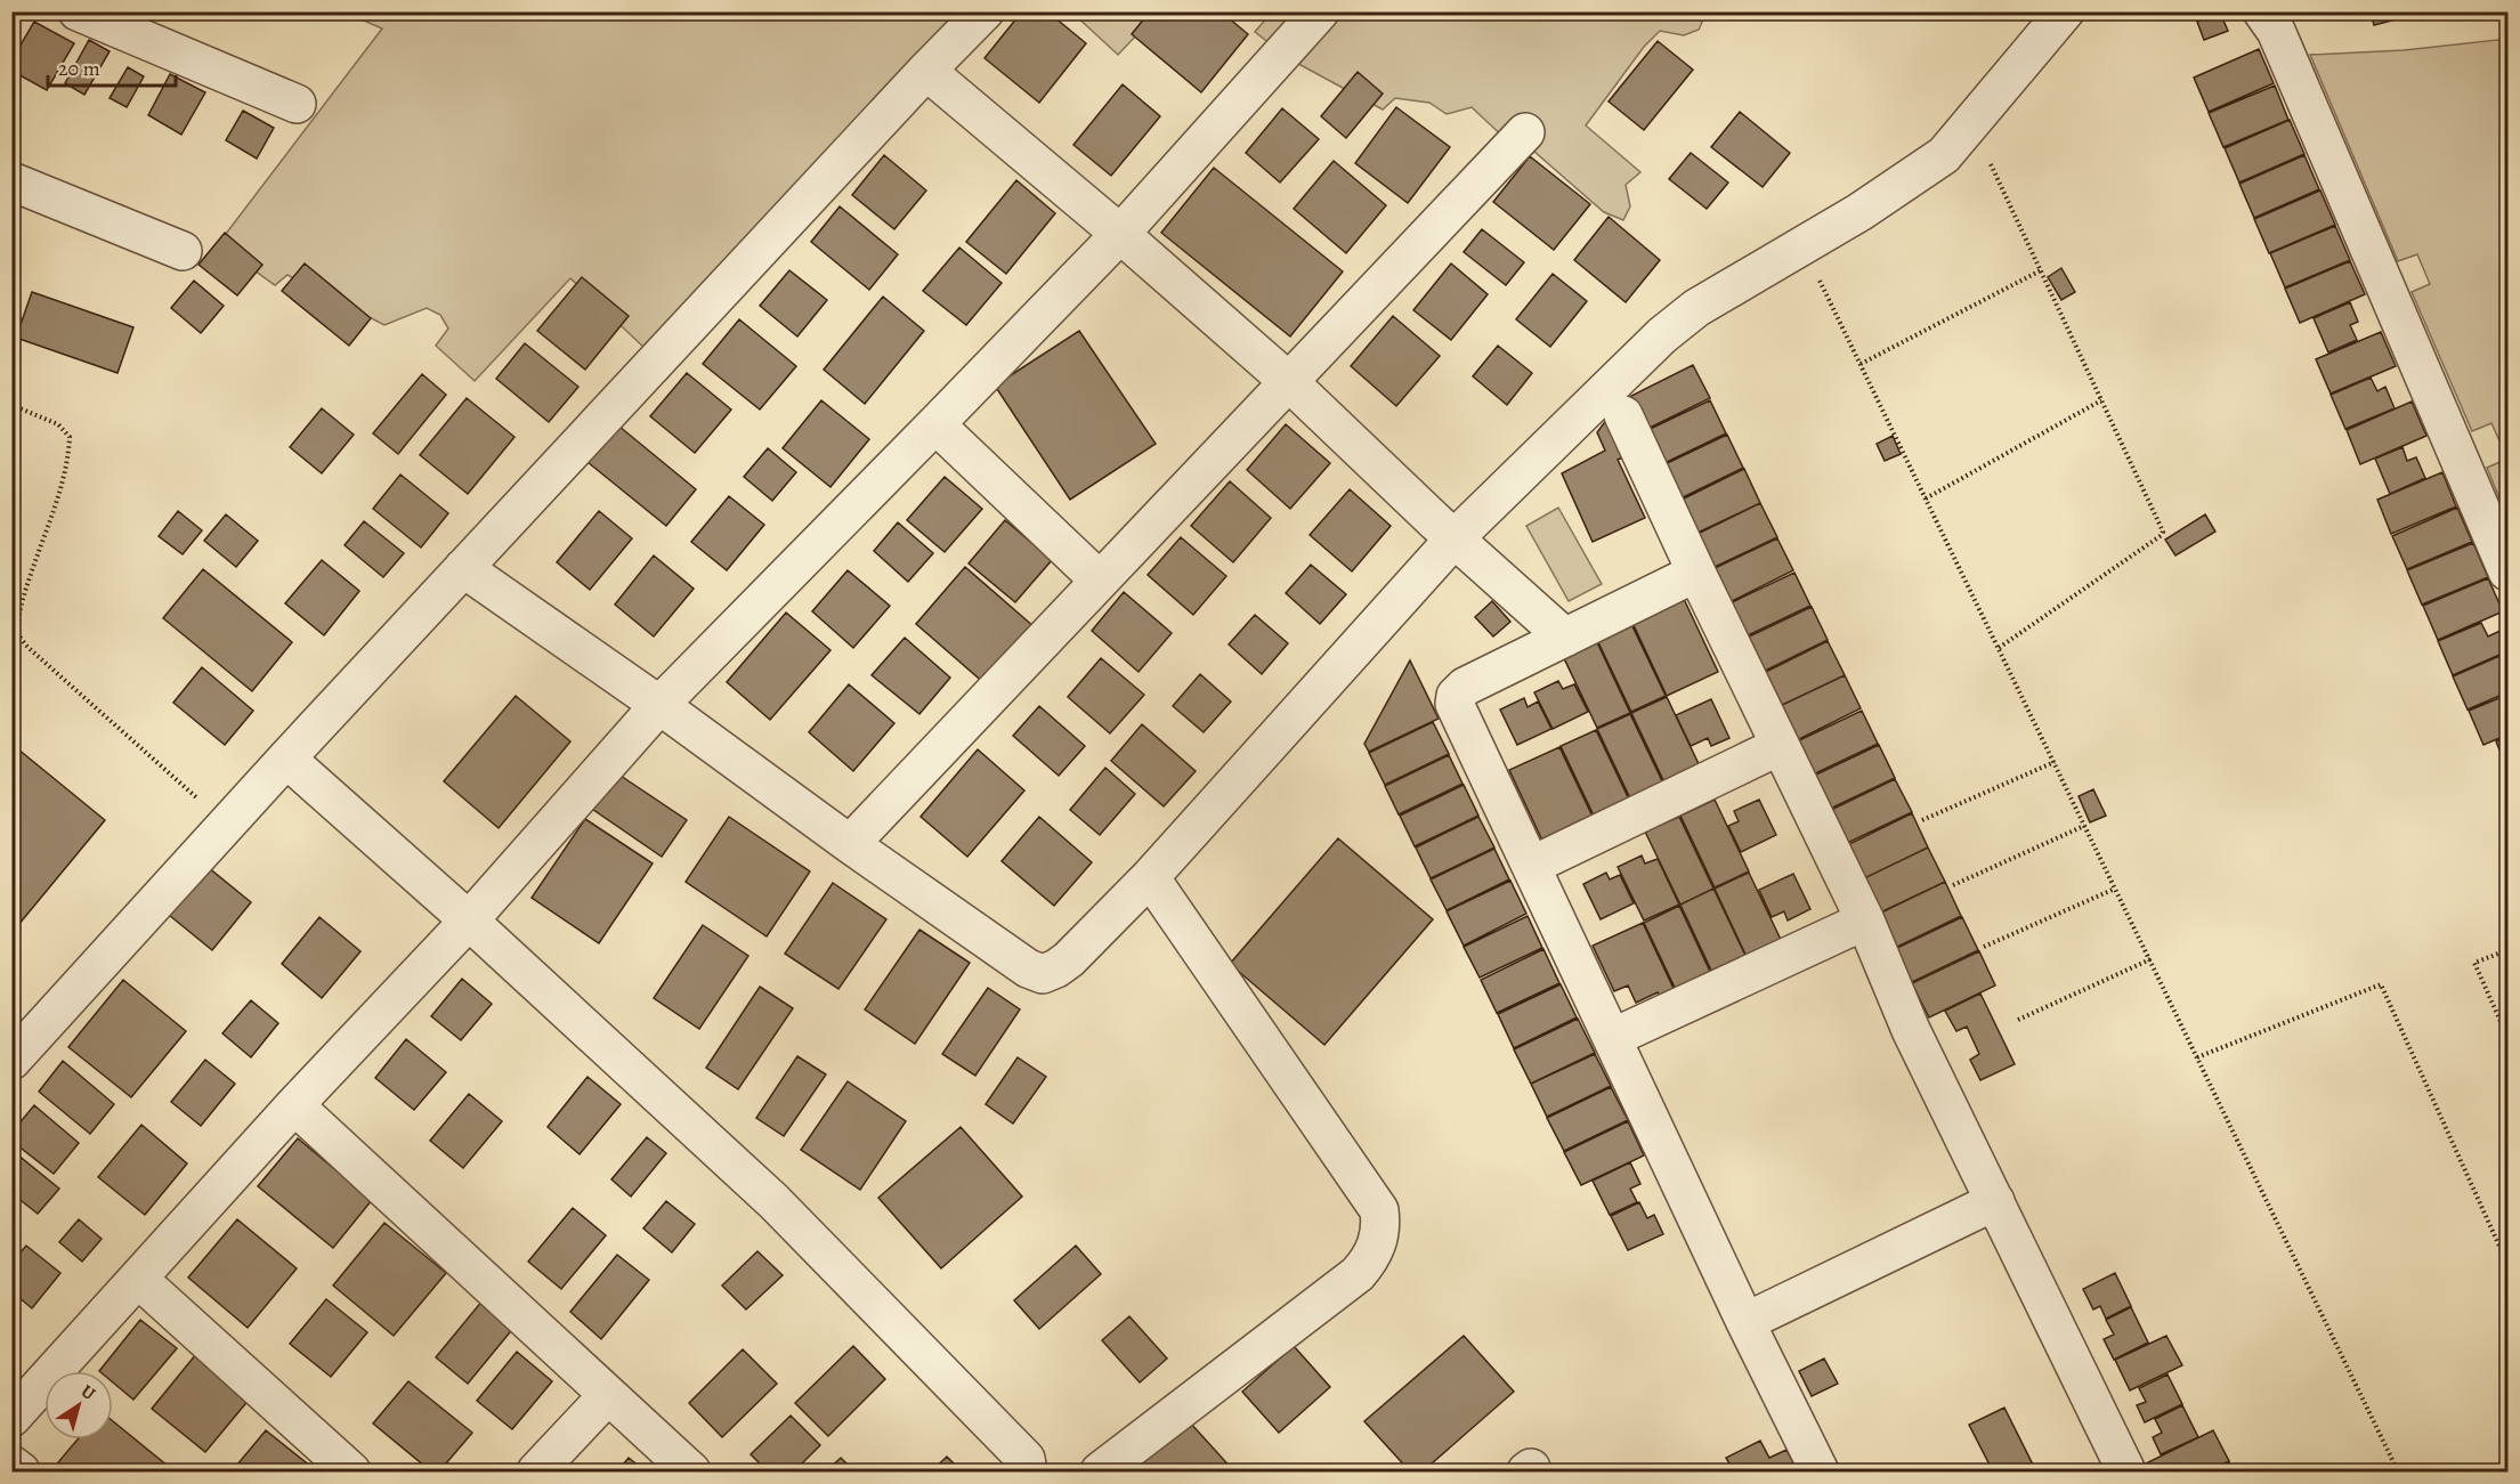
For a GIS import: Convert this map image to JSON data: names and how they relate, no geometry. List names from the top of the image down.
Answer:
{
  "scale_bar": "20 m",
  "north": "top right"
}
